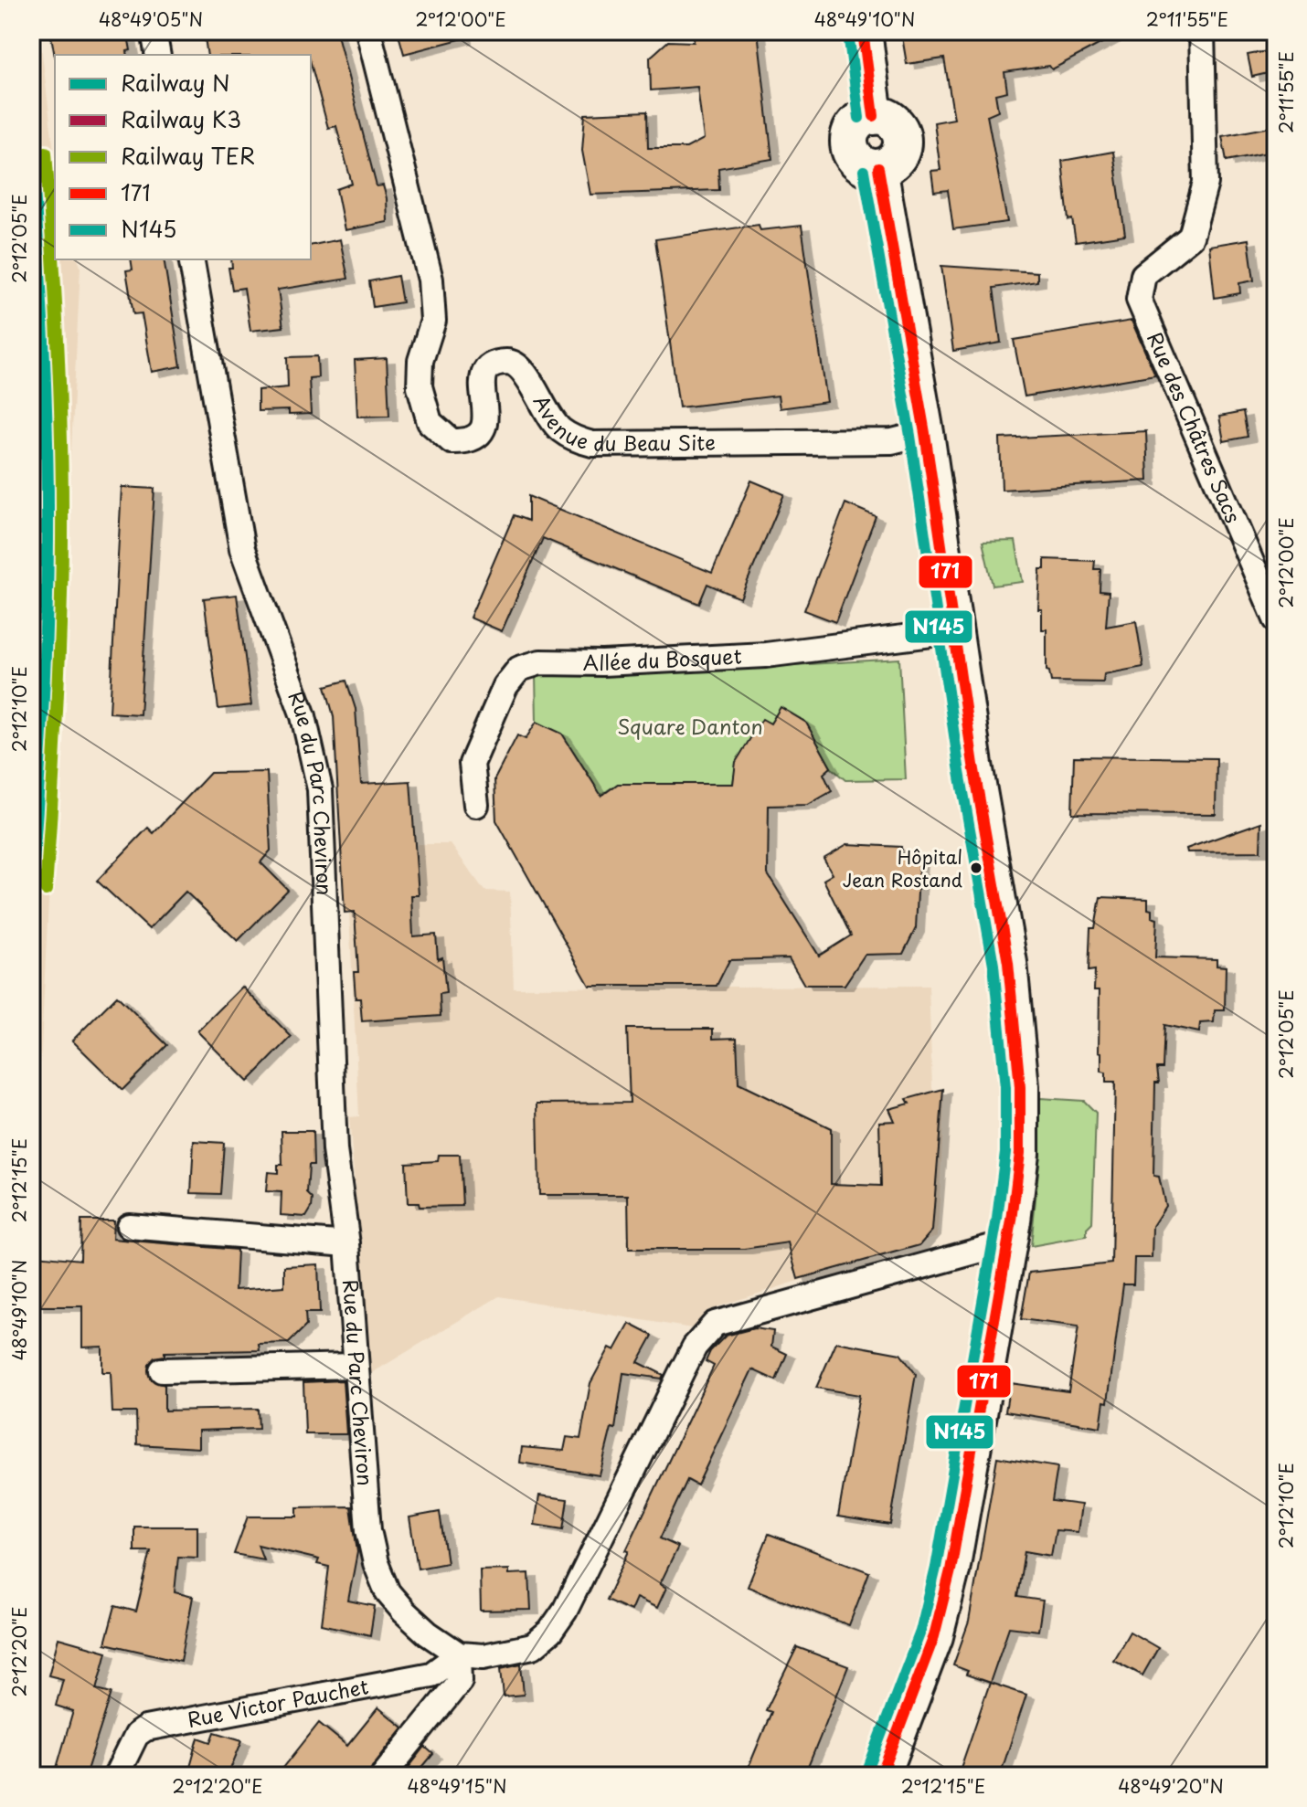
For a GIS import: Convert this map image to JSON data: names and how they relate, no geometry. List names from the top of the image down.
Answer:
{
  "streets": {
    "street": [
      "Avenue du Beau Site",
      "Rue des Châtres Sacs",
      "Allée du Bosquet",
      "Rue du Parc Cheviron",
      "Rue Victor Pauchet"
    ]
  },
  "crossings": [
    ["Rue du Parc Cheviron", "Rue Victor Pauchet"]
  ],
  "parks": ["Square Danton"],
  "places": ["Hôpital Jean Rostand"],
  "lines": [
    "transit line 171",
    "transit line N145",
    "rail line TER",
    "rail line N",
    "rail line K3"
  ],
  "legend": [
    "Railway N",
    "Railway K3",
    "Railway TER",
    "171",
    "N145"
  ],
  "coordinates": [
    "48°49'05\"N",
    "2°12'00\"E",
    "48°49'10\"N",
    "2°11'55\"E",
    "2°12'05\"E",
    "2°12'10\"E",
    "2°12'15\"E",
    "2°12'20\"E",
    "48°49'15\"N",
    "48°49'20\"N"
  ]
}
